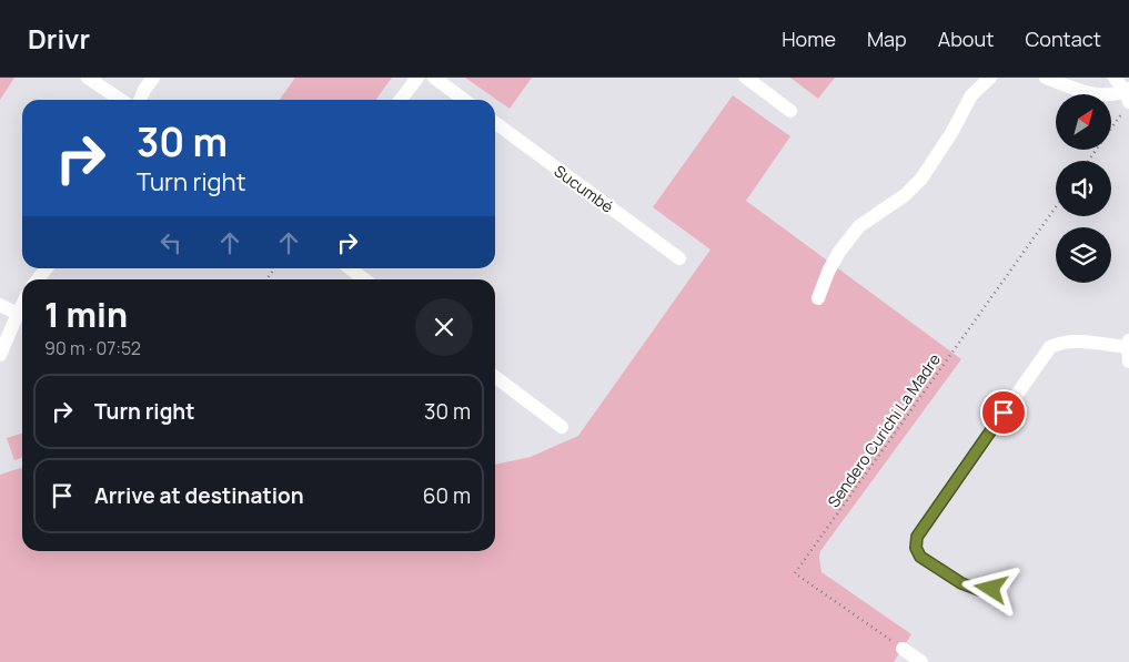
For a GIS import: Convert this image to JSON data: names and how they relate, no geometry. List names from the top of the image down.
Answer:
{
  "streets": {
    "street": ["Sucumbé"],
    "path": ["Sendero Curichi La Madre"]
  },
  "north": "top right",
  "page": {
    "header": "Drivr",
    "nav": [
      "Home",
      "Map",
      "About",
      "Contact"
    ],
    "turn": ["30 m", "Turn right"],
    "heading": ["1 min", "90 m · 07:52"],
    "list": [
      {
        "name": "Turn right",
        "value": "30 m"
      },
      {
        "name": "Arrive at destination",
        "value": "60 m"
      }
    ]
  }
}
